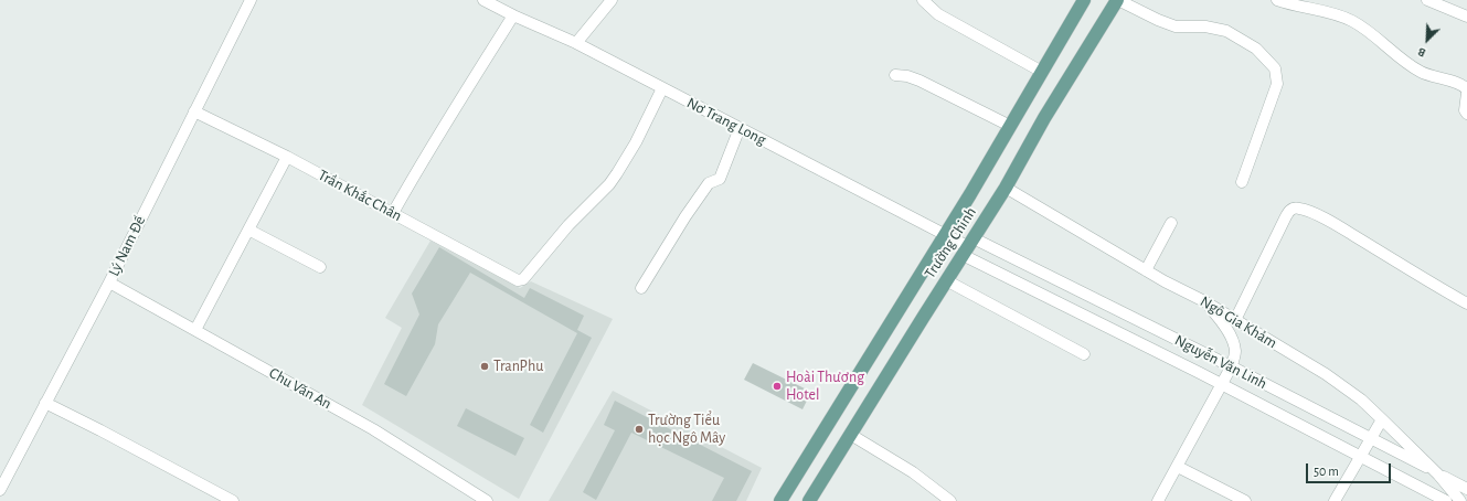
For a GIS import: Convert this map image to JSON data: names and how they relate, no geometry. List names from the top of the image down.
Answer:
{
  "streets": {
    "main road": ["Trường Chinh"],
    "street": [
      "Nơ Trang Long",
      "Trần Khắc Chân",
      "Lý Nam Đế",
      "Ngô Gia Khảm",
      "Nguyễn Văn Linh",
      "Chu Văn An"
    ]
  },
  "crossings": [
    ["Nơ Trang Long", "Trần Khắc Chân"],
    ["Nơ Trang Long", "Trường Chinh"],
    ["Nơ Trang Long", "Nguyễn Văn Linh"],
    ["Trần Khắc Chân", "Lý Nam Đế"],
    ["Trường Chinh", "Ngô Gia Khảm"],
    ["Trường Chinh", "Nguyễn Văn Linh"],
    ["Lý Nam Đế", "Chu Văn An"],
    ["Ngô Gia Khảm", "Nguyễn Văn Linh"]
  ],
  "places": ["TranPhu", "Hoài Thương Hotel", "Trường Tiểu học Ngô Mây"],
  "scale_bar": "50 m",
  "north": "bottom left"
}
